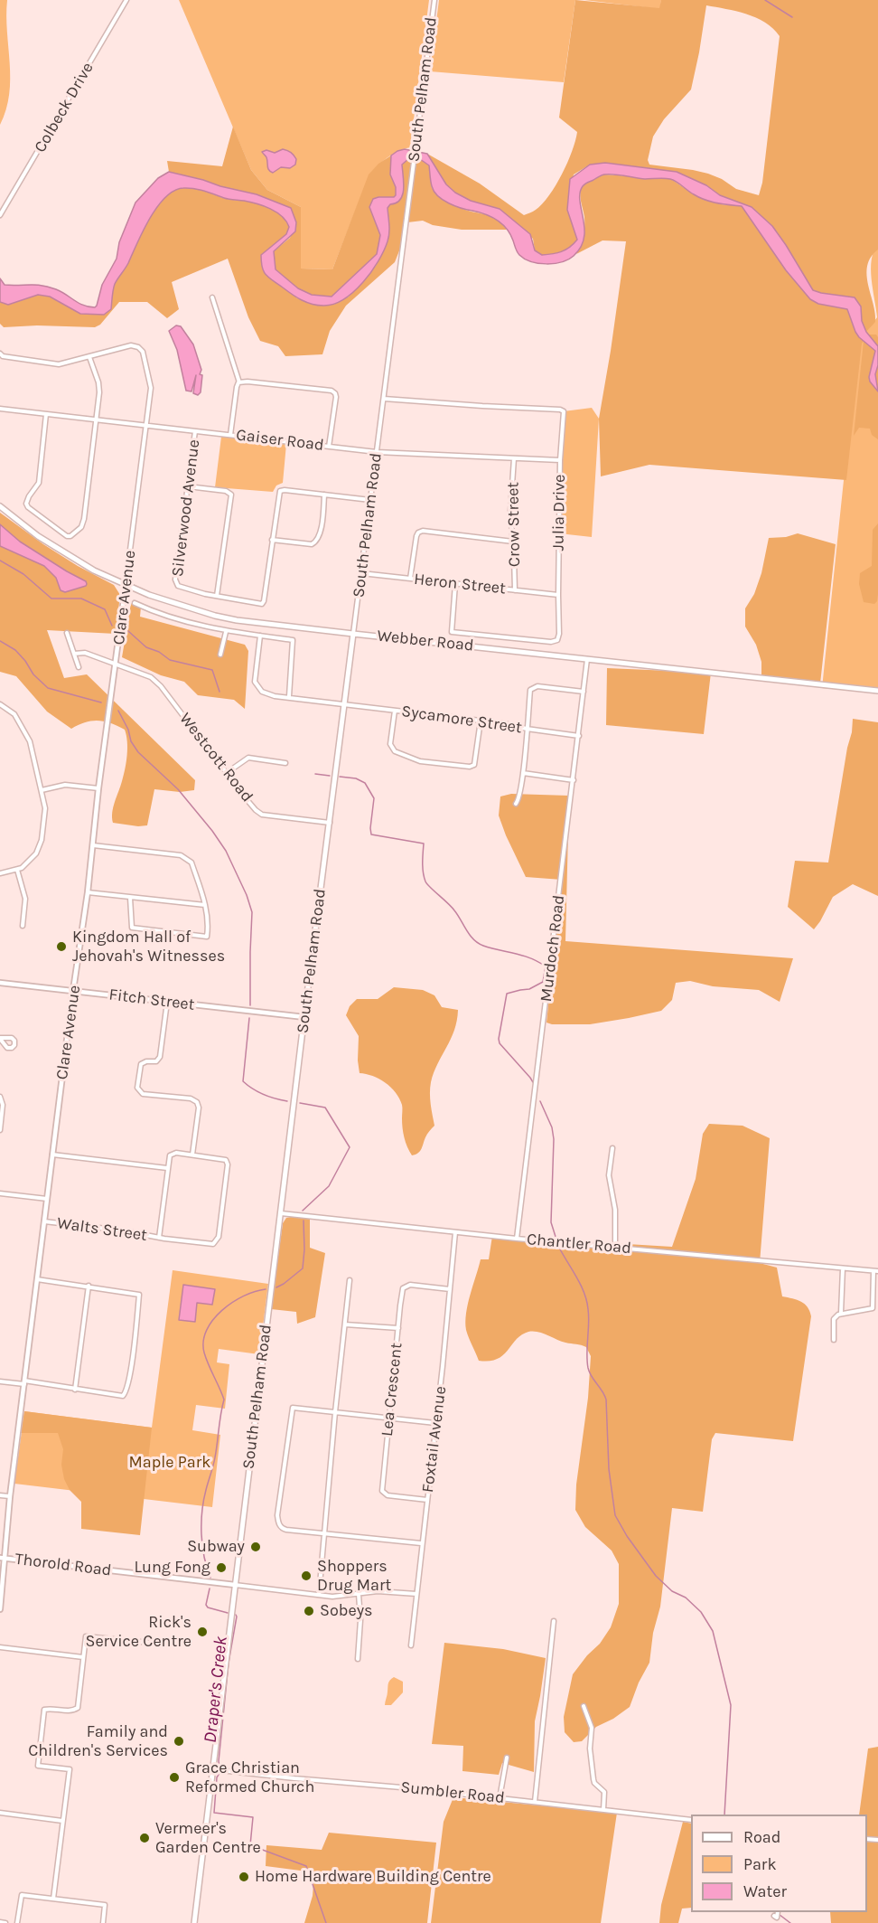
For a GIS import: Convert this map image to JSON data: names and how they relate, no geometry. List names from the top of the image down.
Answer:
{
  "streets": {
    "main road": ["South Pelham Road", "Webber Road"],
    "street": [
      "Colbeck Drive",
      "Gaiser Road",
      "Silverwood Avenue",
      "Julia Drive",
      "Crow Street",
      "Heron Street",
      "Clare Avenue",
      "Sycamore Street",
      "Westcott Road",
      "Murdoch Road",
      "Fitch Street",
      "Walts Street",
      "Chantler Road",
      "Lea Crescent",
      "Foxtail Avenue",
      "Thorold Road",
      "Sumbler Road"
    ]
  },
  "crossings": [
    ["South Pelham Road", "Gaiser Road"],
    ["South Pelham Road", "Silverwood Avenue"],
    ["South Pelham Road", "Julia Drive"],
    ["South Pelham Road", "Heron Street"],
    ["South Pelham Road", "Webber Road"],
    ["South Pelham Road", "Sycamore Street"],
    ["South Pelham Road", "Westcott Road"],
    ["South Pelham Road", "Fitch Street"],
    ["South Pelham Road", "Chantler Road"],
    ["South Pelham Road", "Thorold Road"],
    ["South Pelham Road", "Sumbler Road"],
    ["Gaiser Road", "Silverwood Avenue"],
    ["Gaiser Road", "Julia Drive"],
    ["Gaiser Road", "Crow Street"],
    ["Gaiser Road", "Clare Avenue"],
    ["Julia Drive", "Heron Street"],
    ["Crow Street", "Heron Street"],
    ["Clare Avenue", "Webber Road"],
    ["Clare Avenue", "Westcott Road"],
    ["Clare Avenue", "Fitch Street"],
    ["Clare Avenue", "Walts Street"],
    ["Clare Avenue", "Thorold Road"],
    ["Webber Road", "Murdoch Road"],
    ["Sycamore Street", "Murdoch Road"],
    ["Murdoch Road", "Chantler Road"],
    ["Chantler Road", "Foxtail Avenue"],
    ["Lea Crescent", "Foxtail Avenue"],
    ["Foxtail Avenue", "Thorold Road"]
  ],
  "water": ["Draper's Creek"],
  "parks": ["Maple Park"],
  "places": [
    "Kingdom Hall of Jehovah's Witnesses",
    "Subway",
    "Lung Fong",
    "Shoppers Drug Mart",
    "Sobeys",
    "Rick's Service Centre",
    "Family and Children's Services",
    "Grace Christian Reformed Church",
    "Vermeer's Garden Centre",
    "Home Hardware Building Centre"
  ],
  "legend": ["Road", "Park", "Water"]
}
